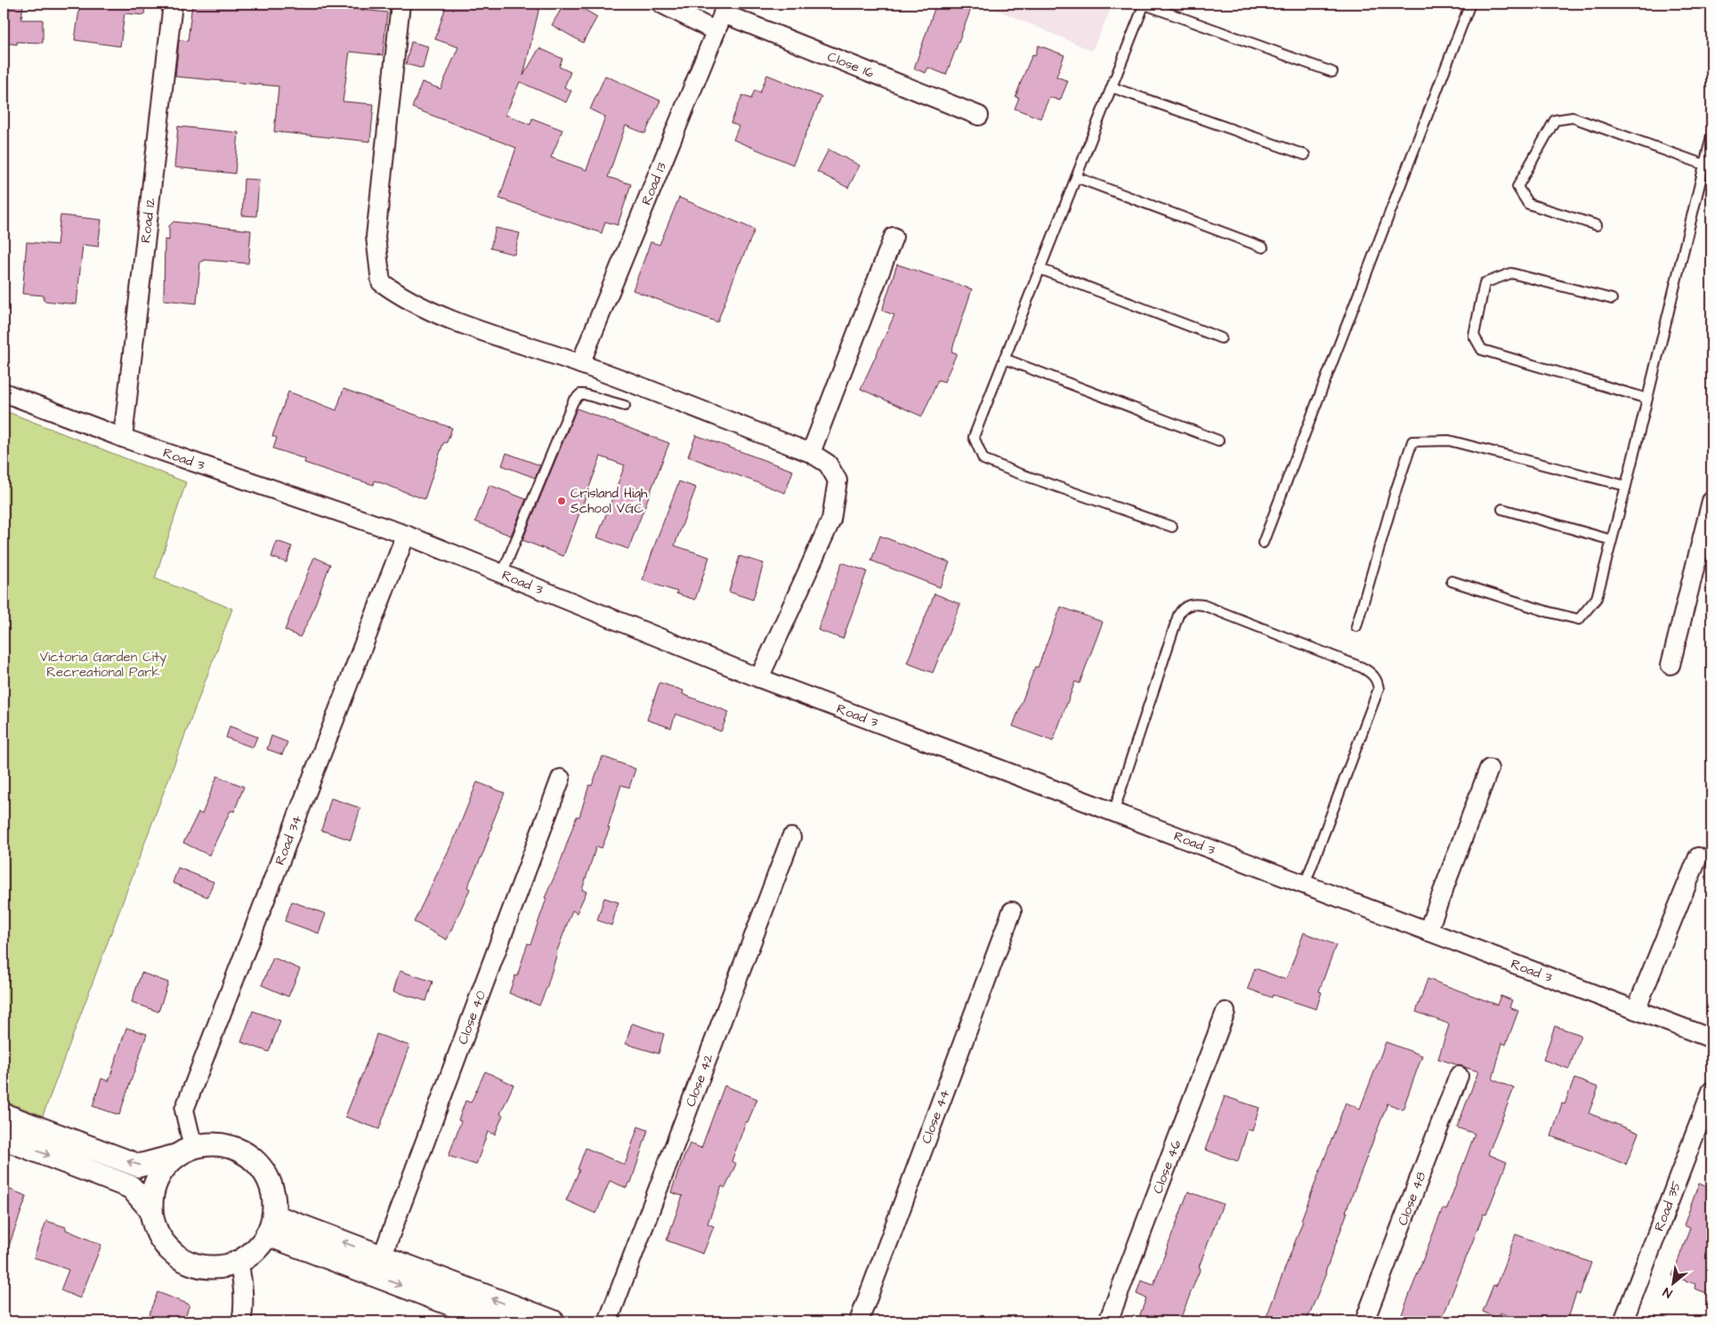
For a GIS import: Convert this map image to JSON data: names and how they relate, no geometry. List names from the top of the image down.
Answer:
{
  "streets": {
    "street": [
      "Close 16",
      "Road 13",
      "Road 12",
      "Road 3",
      "Road 34",
      "Close 40",
      "Close 42",
      "Close 44",
      "Close 46",
      "Close 48",
      "Road 35"
    ]
  },
  "crossings": [
    ["Close 16", "Road 13"],
    ["Road 12", "Road 3"],
    ["Road 3", "Road 34"]
  ],
  "parks": ["Victoria Garden City Recreational Park"],
  "places": ["Crisland High School VGC"],
  "north": "bottom left"
}
